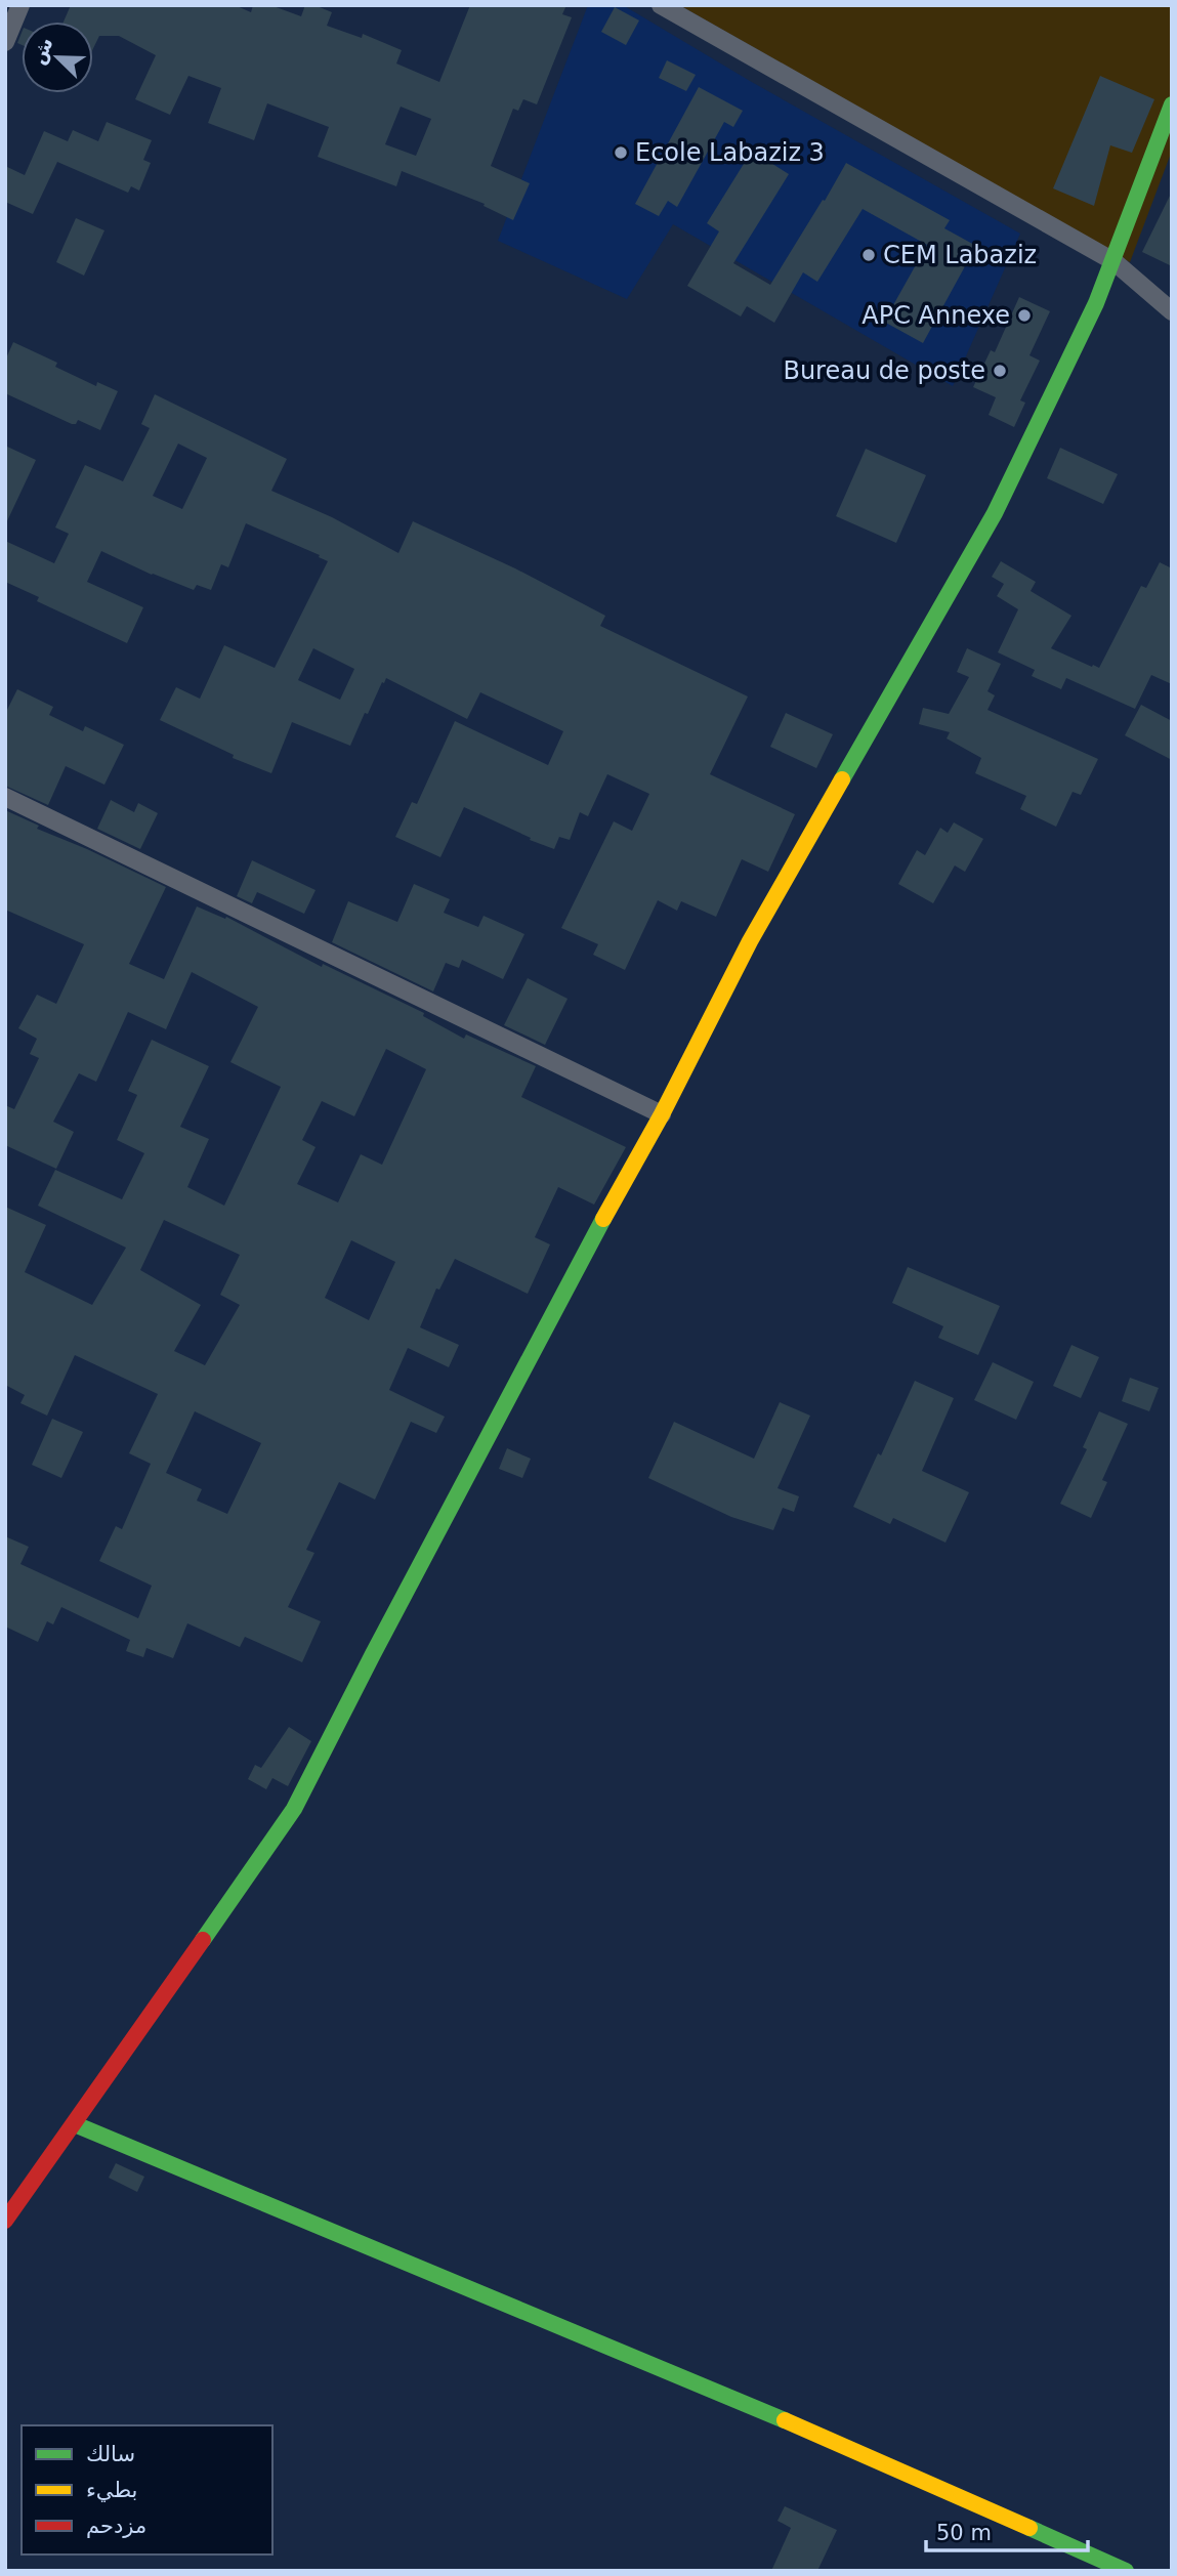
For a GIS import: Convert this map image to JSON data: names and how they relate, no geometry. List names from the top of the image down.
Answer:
{
  "places": [
    "Ecole Labaziz 3",
    "CEM Labaziz",
    "APC Annexe",
    "Bureau de poste"
  ],
  "legend": ["سالك", "بطيء", "مزدحم"],
  "scale_bar": "50 m",
  "north": "top left"
}
